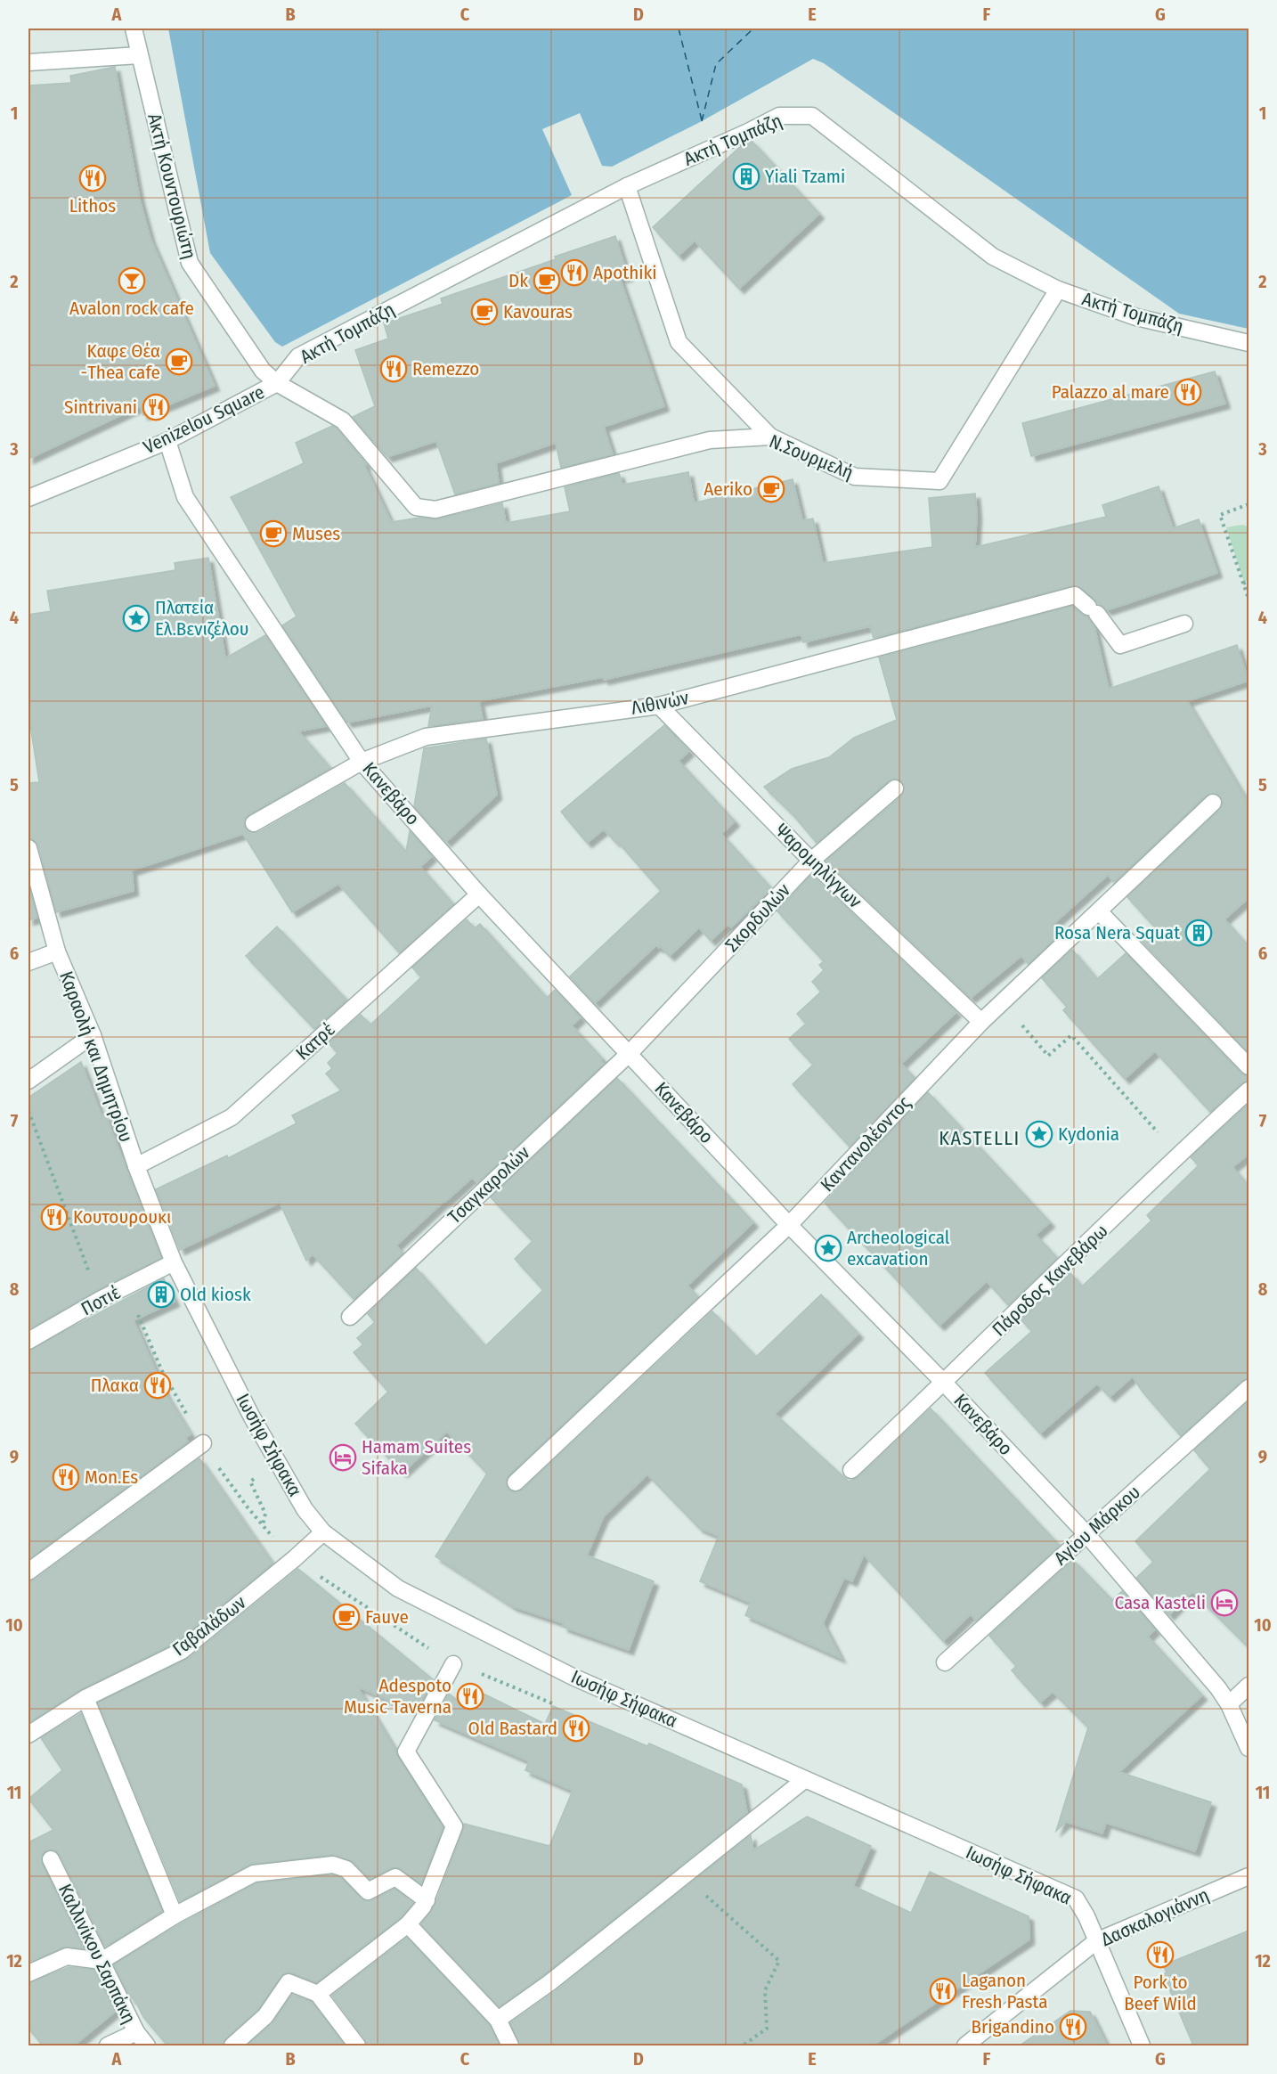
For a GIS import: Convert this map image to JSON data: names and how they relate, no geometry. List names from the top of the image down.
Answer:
{
  "streets": {
    "street": [
      "Ακτή Τομπάζη",
      "Ακτή Κουντουριώτη",
      "Venizelou Square",
      "Ν.Σουρμελή",
      "Λιθινών",
      "Κανεβάρο",
      "Ψαρομηλίγγων",
      "Σκορδυλών",
      "Κατρέ",
      "Καραολή και Δημητρίου",
      "Καντανολέοντος",
      "Τσαγκαρολών",
      "Πάροδος Κανεβάρω",
      "Ποτιέ",
      "Ιωσήφ Σήφακα",
      "Αγίου Μάρκου",
      "Γαβαλάδων",
      "Δασκαλογιάννη",
      "Καλλινίκου Σαρπάκη"
    ]
  },
  "crossings": [
    ["Ακτή Τομπάζη", "Ακτή Κουντουριώτη"],
    ["Ακτή Τομπάζη", "Venizelou Square"],
    ["Ακτή Τομπάζη", "Ν.Σουρμελή"],
    ["Ακτή Κουντουριώτη", "Venizelou Square"],
    ["Venizelou Square", "Ν.Σουρμελή"],
    ["Venizelou Square", "Κανεβάρο"],
    ["Λιθινών", "Κανεβάρο"],
    ["Λιθινών", "Ψαρομηλίγγων"],
    ["Κανεβάρο", "Σκορδυλών"],
    ["Κανεβάρο", "Κατρέ"],
    ["Κανεβάρο", "Καντανολέοντος"],
    ["Κανεβάρο", "Τσαγκαρολών"],
    ["Κανεβάρο", "Πάροδος Κανεβάρω"],
    ["Κανεβάρο", "Αγίου Μάρκου"],
    ["Ψαρομηλίγγων", "Σκορδυλών"],
    ["Ψαρομηλίγγων", "Καντανολέοντος"],
    ["Σκορδυλών", "Τσαγκαρολών"],
    ["Κατρέ", "Καραολή και Δημητρίου"],
    ["Καραολή και Δημητρίου", "Ποτιέ"],
    ["Καραολή και Δημητρίου", "Ιωσήφ Σήφακα"],
    ["Ποτιέ", "Ιωσήφ Σήφακα"],
    ["Ιωσήφ Σήφακα", "Γαβαλάδων"],
    ["Ιωσήφ Σήφακα", "Δασκαλογιάννη"]
  ],
  "districts": ["KASTELLI"],
  "places": {
    "building": ["Yiali Tzami", "Rosa Nera Squat", "Old kiosk"],
    "restaurant": [
      "Lithos",
      "Apothiki",
      "Remezzo",
      "Palazzo al mare",
      "Sintrivani",
      "Κουτουρουκι",
      "Πλακα",
      "Mon.Es",
      "Adespoto Music Taverna",
      "Old Bastard",
      "Pork to Beef Wild",
      "Laganon Fresh Pasta",
      "Brigandino"
    ],
    "bar": ["Avalon rock cafe"],
    "cafe": [
      "Dk",
      "Kavouras",
      "Καφε Θέα -Thea cafe",
      "Aeriko",
      "Muses",
      "Fauve"
    ],
    "place": ["Πλατεία Ελ.Βενιζέλου", "Kydonia", "Archeological excavation"],
    "hotel": ["Hamam Suites Sifaka", "Casa Kasteli"]
  },
  "grid": {
    "columns": [
      "A",
      "B",
      "C",
      "D",
      "E",
      "F",
      "G"
    ],
    "rows": [
      "1",
      "2",
      "3",
      "4",
      "5",
      "6",
      "7",
      "8",
      "9",
      "10",
      "11",
      "12"
    ]
  }
}
